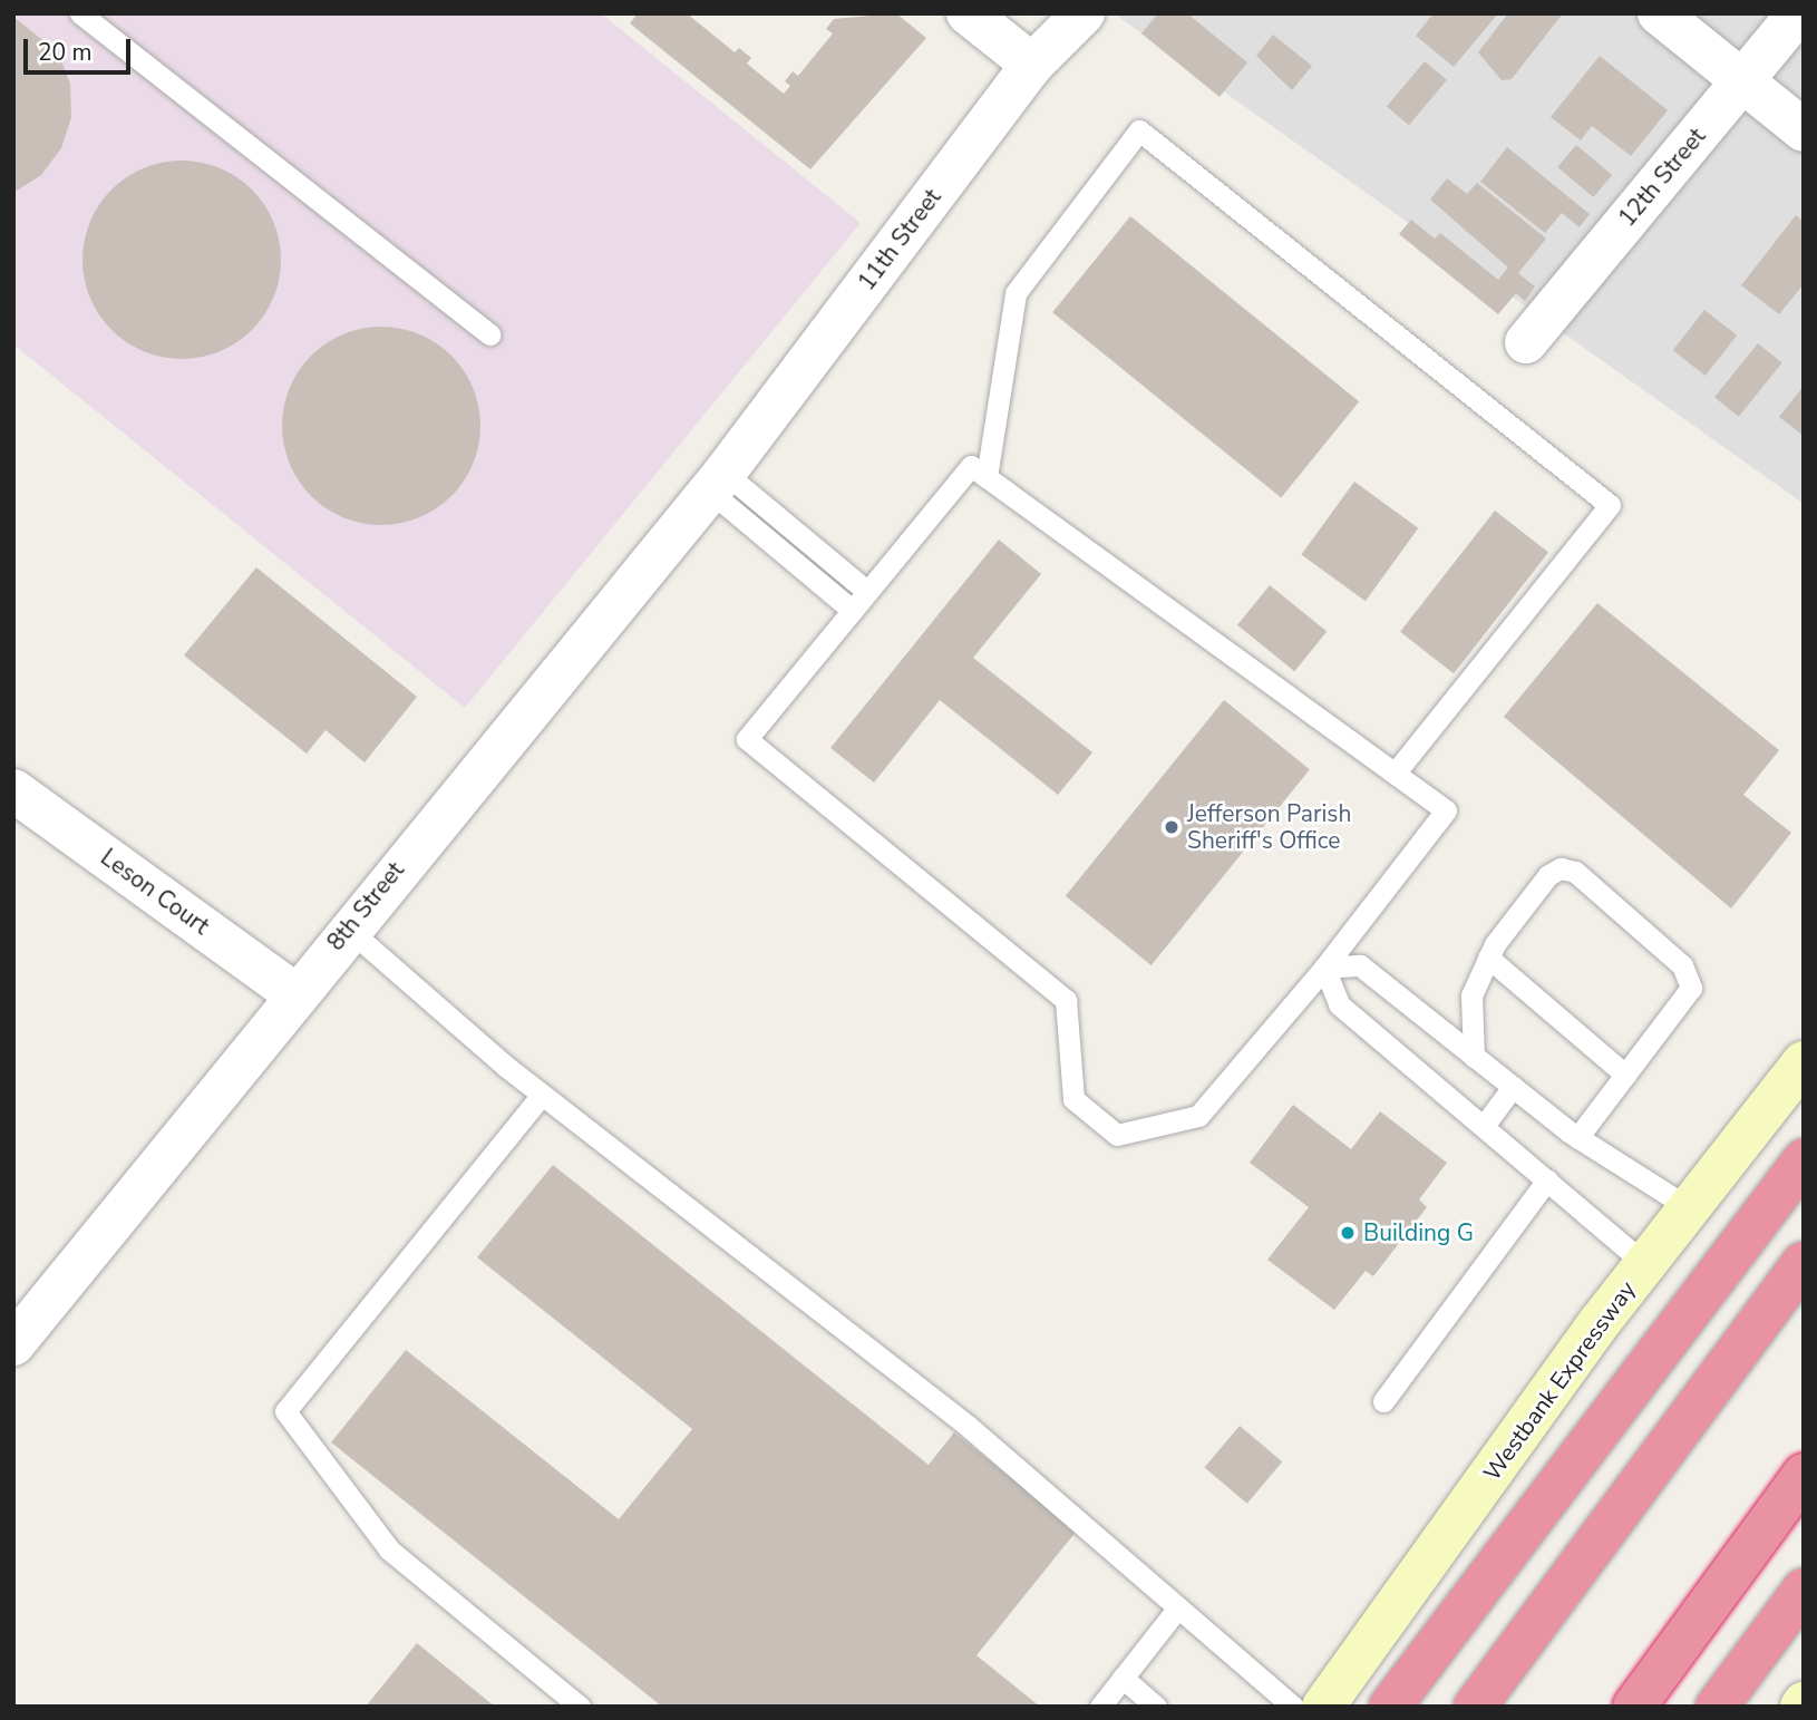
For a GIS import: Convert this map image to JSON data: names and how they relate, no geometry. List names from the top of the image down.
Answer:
{
  "streets": {
    "main road": ["Westbank Expressway"],
    "street": [
      "12th Street",
      "11th Street",
      "Leson Court",
      "8th Street"
    ]
  },
  "crossings": [
    ["11th Street", "8th Street"],
    ["Leson Court", "8th Street"]
  ],
  "places": ["Jefferson Parish Sheriff's Office", "Building G"],
  "scale_bar": "20 m"
}
